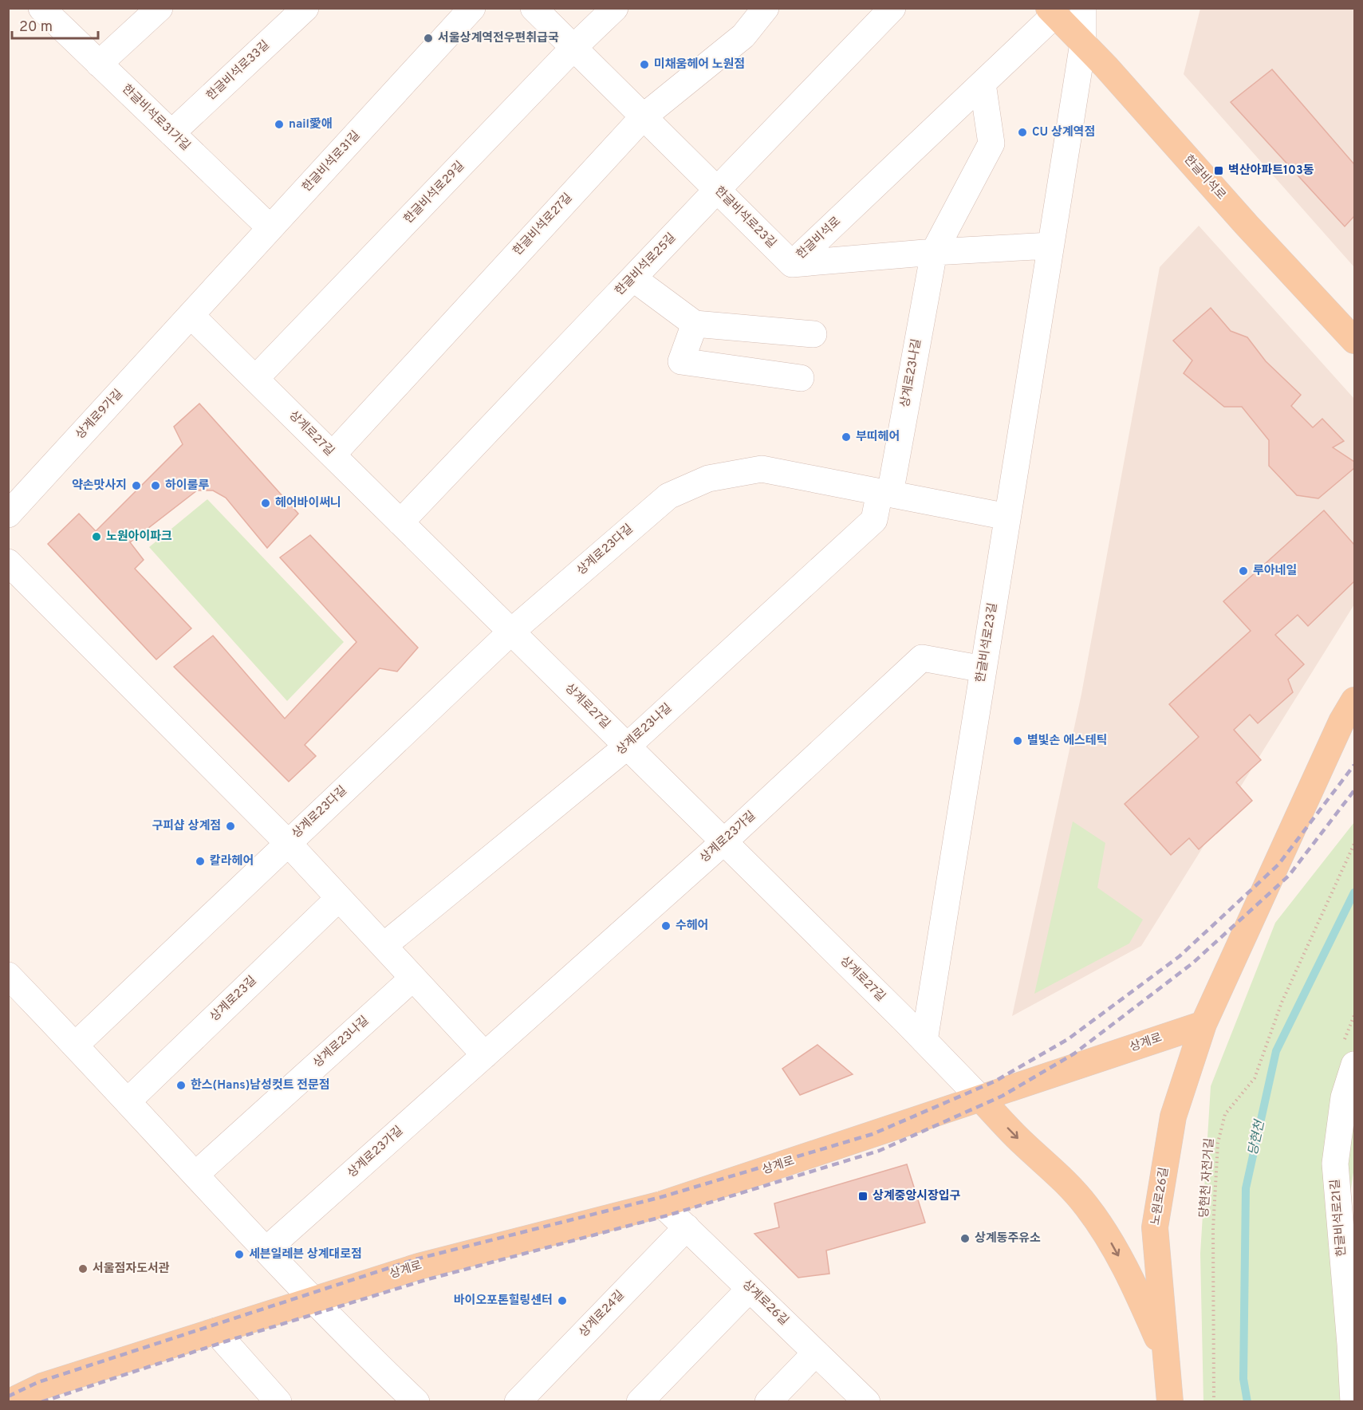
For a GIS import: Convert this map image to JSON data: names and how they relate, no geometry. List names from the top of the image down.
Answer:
{
  "streets": {
    "main road": ["한글비석로", "상계로", "노원로26길"],
    "street": [
      "한글비석로33길",
      "한글비석로31가길",
      "한글비석로31길",
      "한글비석로29길",
      "한글비석로23길",
      "한글비석로27길",
      "한글비석로25길",
      "상계로23나길",
      "상계로9가길",
      "상계로27길",
      "상계로23다길",
      "상계로23가길",
      "상계로23길",
      "한글비석로21길",
      "상계로26길",
      "상계로24길"
    ],
    "path": ["당현천 자전거길"]
  },
  "crossings": [
    ["한글비석로33길", "한글비석로31가길"],
    ["한글비석로31가길", "한글비석로31길"],
    ["한글비석로31길", "상계로9가길"],
    ["한글비석로31길", "상계로27길"],
    ["한글비석로", "한글비석로23길"],
    ["한글비석로", "상계로23나길"],
    ["한글비석로29길", "한글비석로23길"],
    ["한글비석로29길", "상계로27길"],
    ["한글비석로23길", "한글비석로27길"],
    ["한글비석로23길", "한글비석로25길"],
    ["한글비석로23길", "상계로27길"],
    ["한글비석로23길", "상계로23다길"],
    ["한글비석로23길", "상계로23가길"],
    ["한글비석로27길", "상계로27길"],
    ["한글비석로25길", "상계로27길"],
    ["상계로23나길", "상계로27길"],
    ["상계로23나길", "상계로23다길"],
    ["상계로9가길", "상계로27길"],
    ["상계로27길", "상계로23다길"],
    ["상계로27길", "상계로23가길"],
    ["상계로27길", "상계로"],
    ["상계로", "노원로26길"],
    ["상계로", "상계로26길"],
    ["상계로26길", "상계로24길"]
  ],
  "water": ["당현천"],
  "places": {
    "other": [
      "서울상계역전우편취급국",
      "미채움헤어 노원점",
      "nail愛애",
      "CU 상계역점",
      "부띠헤어",
      "약손맛사지",
      "하이룰루",
      "헤어바이써니",
      "노원아이파크",
      "루아네일",
      "별빛손 에스테틱",
      "구피샵 상계점",
      "칼라헤어",
      "수헤어",
      "한스(Hans)남성컷트 전문점",
      "상계동주유소",
      "세븐일레븐 상계대로점",
      "서울점자도서관",
      "바이오포톤힐링센터"
    ],
    "transit": ["벽산아파트103동", "상계중앙시장입구"]
  },
  "scale_bar": "20 m"
}
